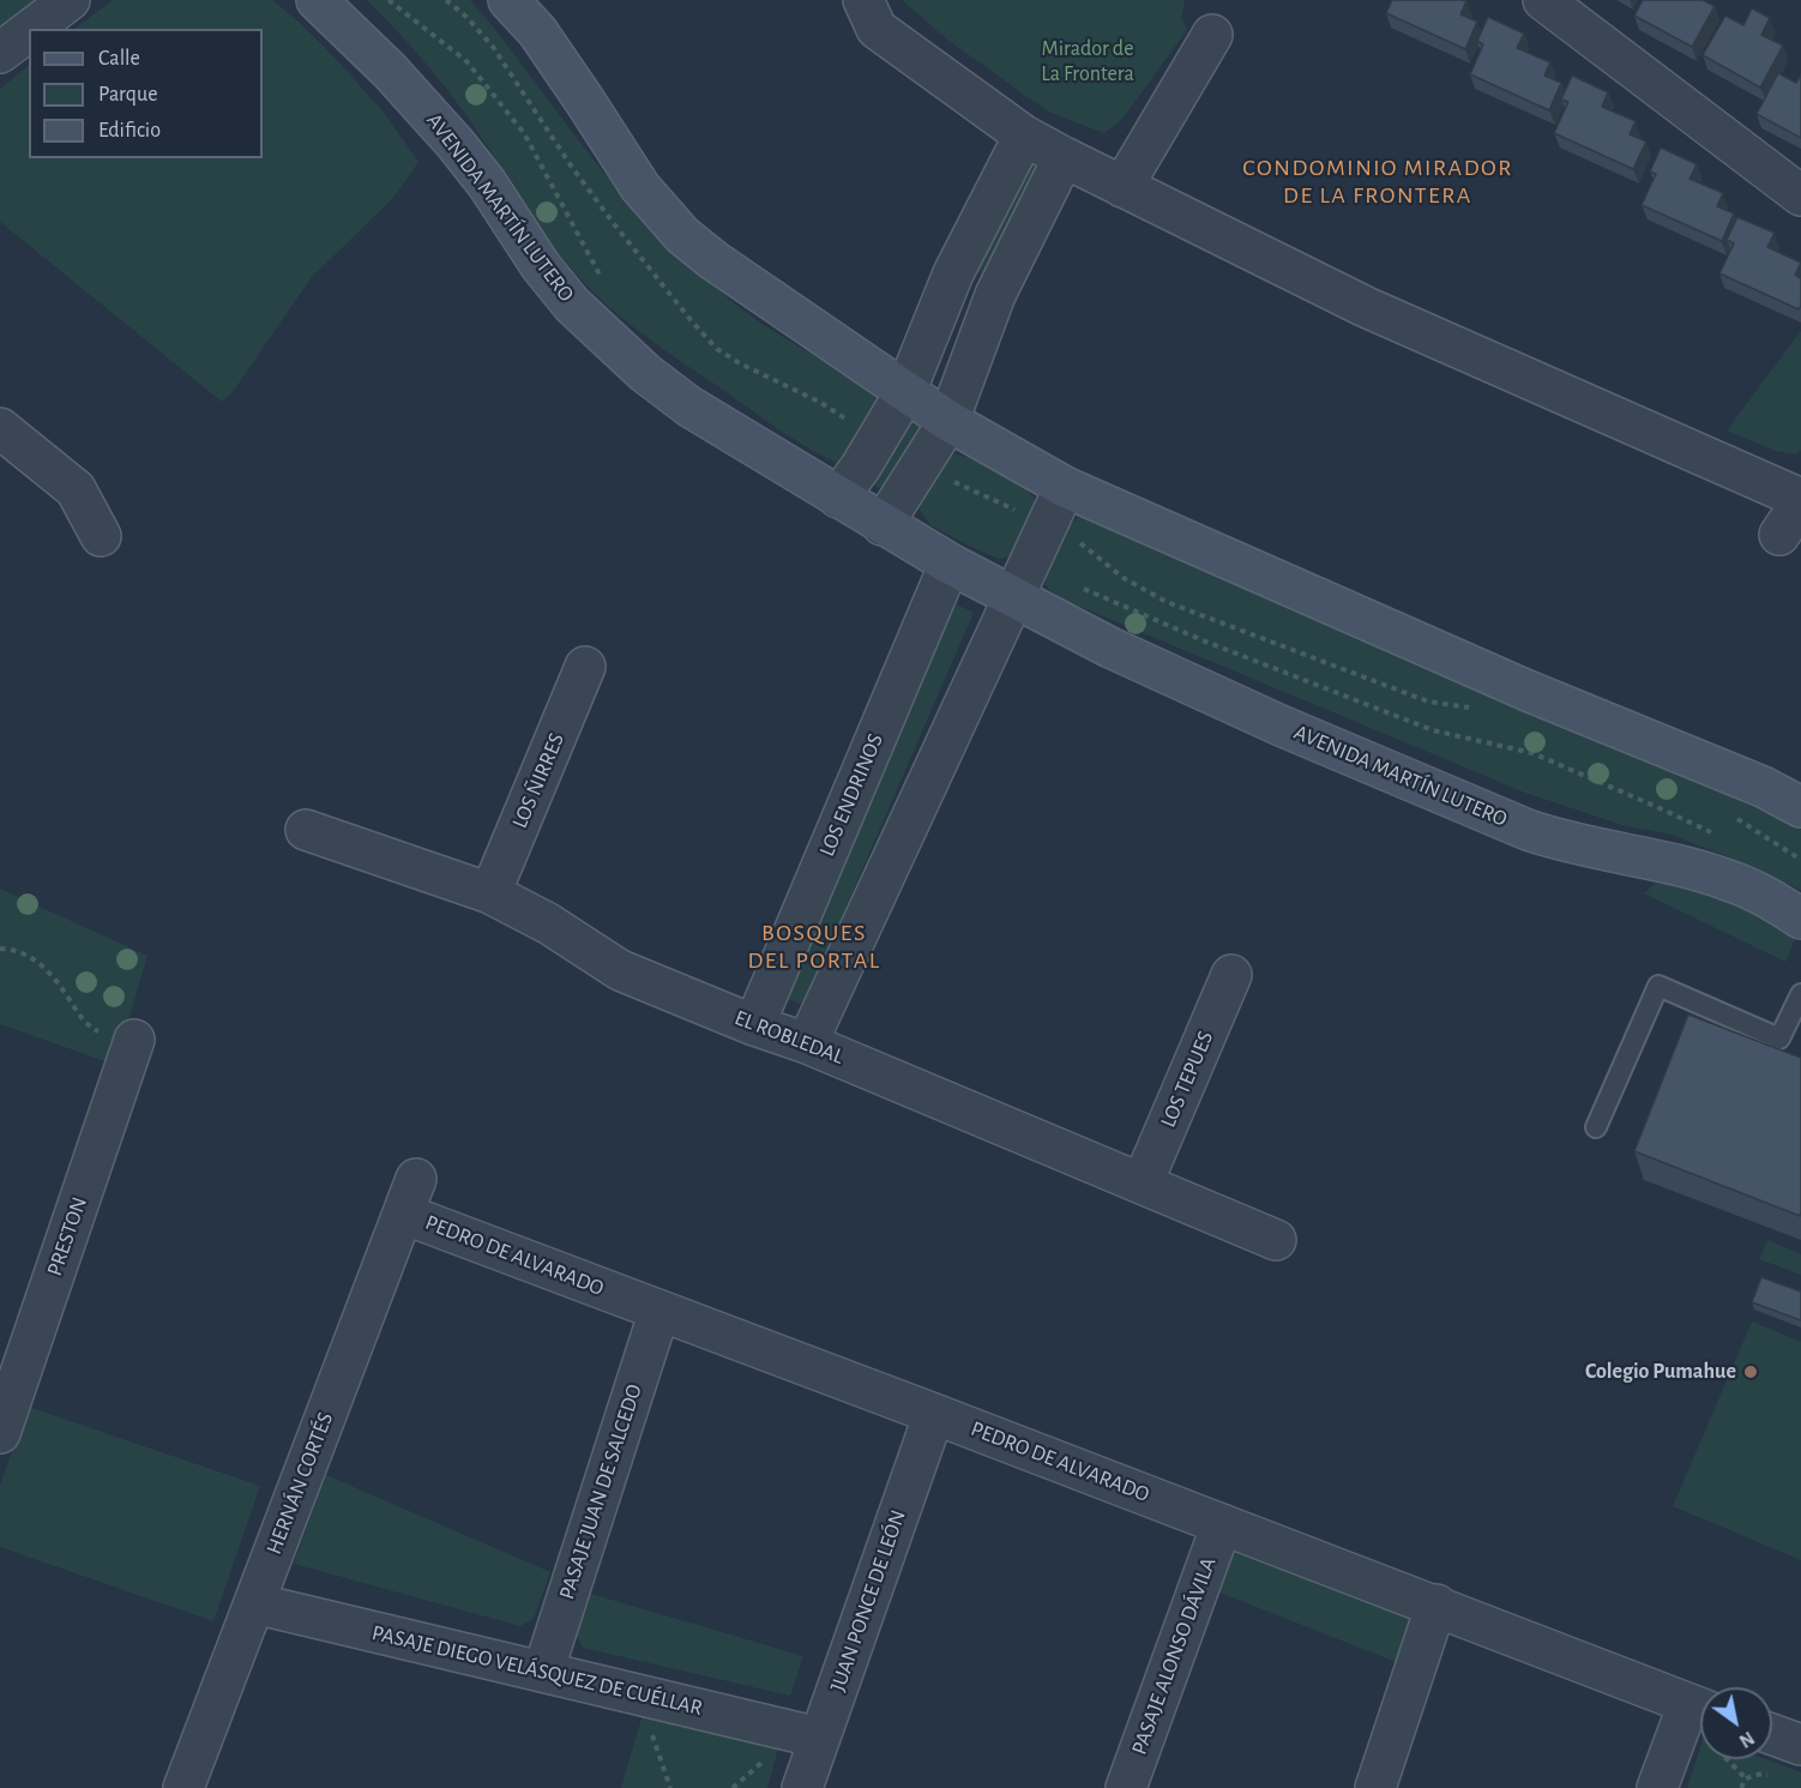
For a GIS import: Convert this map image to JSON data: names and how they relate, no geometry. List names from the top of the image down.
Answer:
{
  "streets": {
    "street": [
      "AVENIDA MARTÍN LUTERO",
      "LOS ÑIRRES",
      "LOS ENDRINOS",
      "EL ROBLEDAL",
      "LOS TEPUES",
      "PRESTON",
      "PEDRO DE ALVARADO",
      "HERNÁN CORTÉS",
      "PASAJE JUAN DE SALCEDO",
      "JUAN PONCE DE LEÓN",
      "PASAJE ALONSO DÁVILA",
      "PASAJE DIEGO VELÁSQUEZ DE CUÉLLAR"
    ]
  },
  "crossings": [
    ["AVENIDA MARTÍN LUTERO", "LOS ENDRINOS"],
    ["LOS ÑIRRES", "EL ROBLEDAL"],
    ["LOS ENDRINOS", "EL ROBLEDAL"],
    ["EL ROBLEDAL", "LOS TEPUES"],
    ["PEDRO DE ALVARADO", "HERNÁN CORTÉS"],
    ["PEDRO DE ALVARADO", "PASAJE JUAN DE SALCEDO"],
    ["PEDRO DE ALVARADO", "JUAN PONCE DE LEÓN"],
    ["PEDRO DE ALVARADO", "PASAJE ALONSO DÁVILA"],
    ["HERNÁN CORTÉS", "PASAJE DIEGO VELÁSQUEZ DE CUÉLLAR"],
    ["PASAJE JUAN DE SALCEDO", "PASAJE DIEGO VELÁSQUEZ DE CUÉLLAR"],
    ["JUAN PONCE DE LEÓN", "PASAJE DIEGO VELÁSQUEZ DE CUÉLLAR"]
  ],
  "districts": ["CONDOMINIO MIRADOR DE LA FRONTERA", "BOSQUES DEL PORTAL"],
  "parks": ["Mirador de La Frontera"],
  "places": ["Colegio Pumahue"],
  "legend": ["Calle", "Parque", "Edificio"],
  "north": "bottom right"
}
